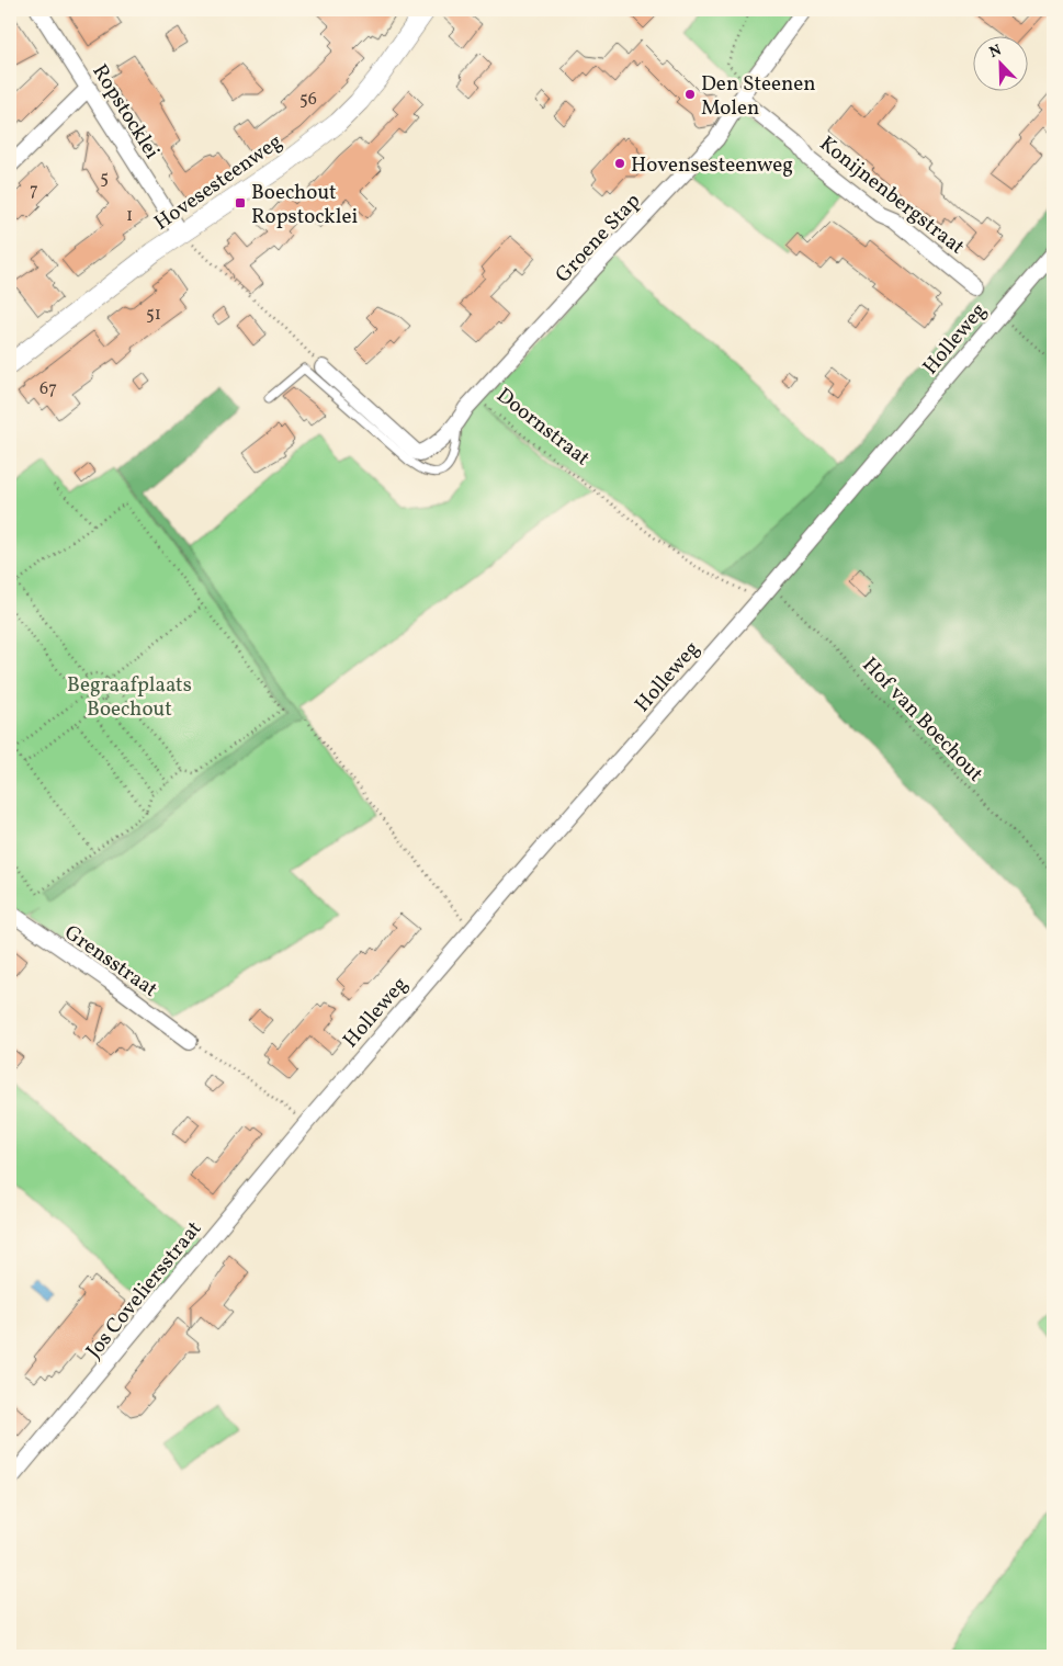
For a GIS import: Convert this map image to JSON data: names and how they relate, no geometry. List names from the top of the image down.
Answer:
{
  "streets": {
    "street": [
      "Ropstocklei",
      "Hovesesteenweg",
      "Konijnenbergstraat",
      "Groene Stap",
      "Holleweg",
      "Doornstraat",
      "Grensstraat",
      "Jos Coveliersstraat"
    ],
    "path": ["Hof van Boechout"]
  },
  "crossings": [
    ["Ropstocklei", "Hovesesteenweg"],
    ["Konijnenbergstraat", "Groene Stap"],
    ["Groene Stap", "Doornstraat"],
    ["Holleweg", "Doornstraat"],
    ["Holleweg", "Hof van Boechout"],
    ["Holleweg", "Jos Coveliersstraat"]
  ],
  "parks": ["Begraafplaats Boechout"],
  "places": {
    "other": ["Den Steenen Molen", "Hovensesteenweg"],
    "transit": ["Boechout Ropstocklei"]
  },
  "house_numbers": [
    "56",
    "5",
    "7",
    "1",
    "51",
    "67"
  ],
  "north": "top left"
}
